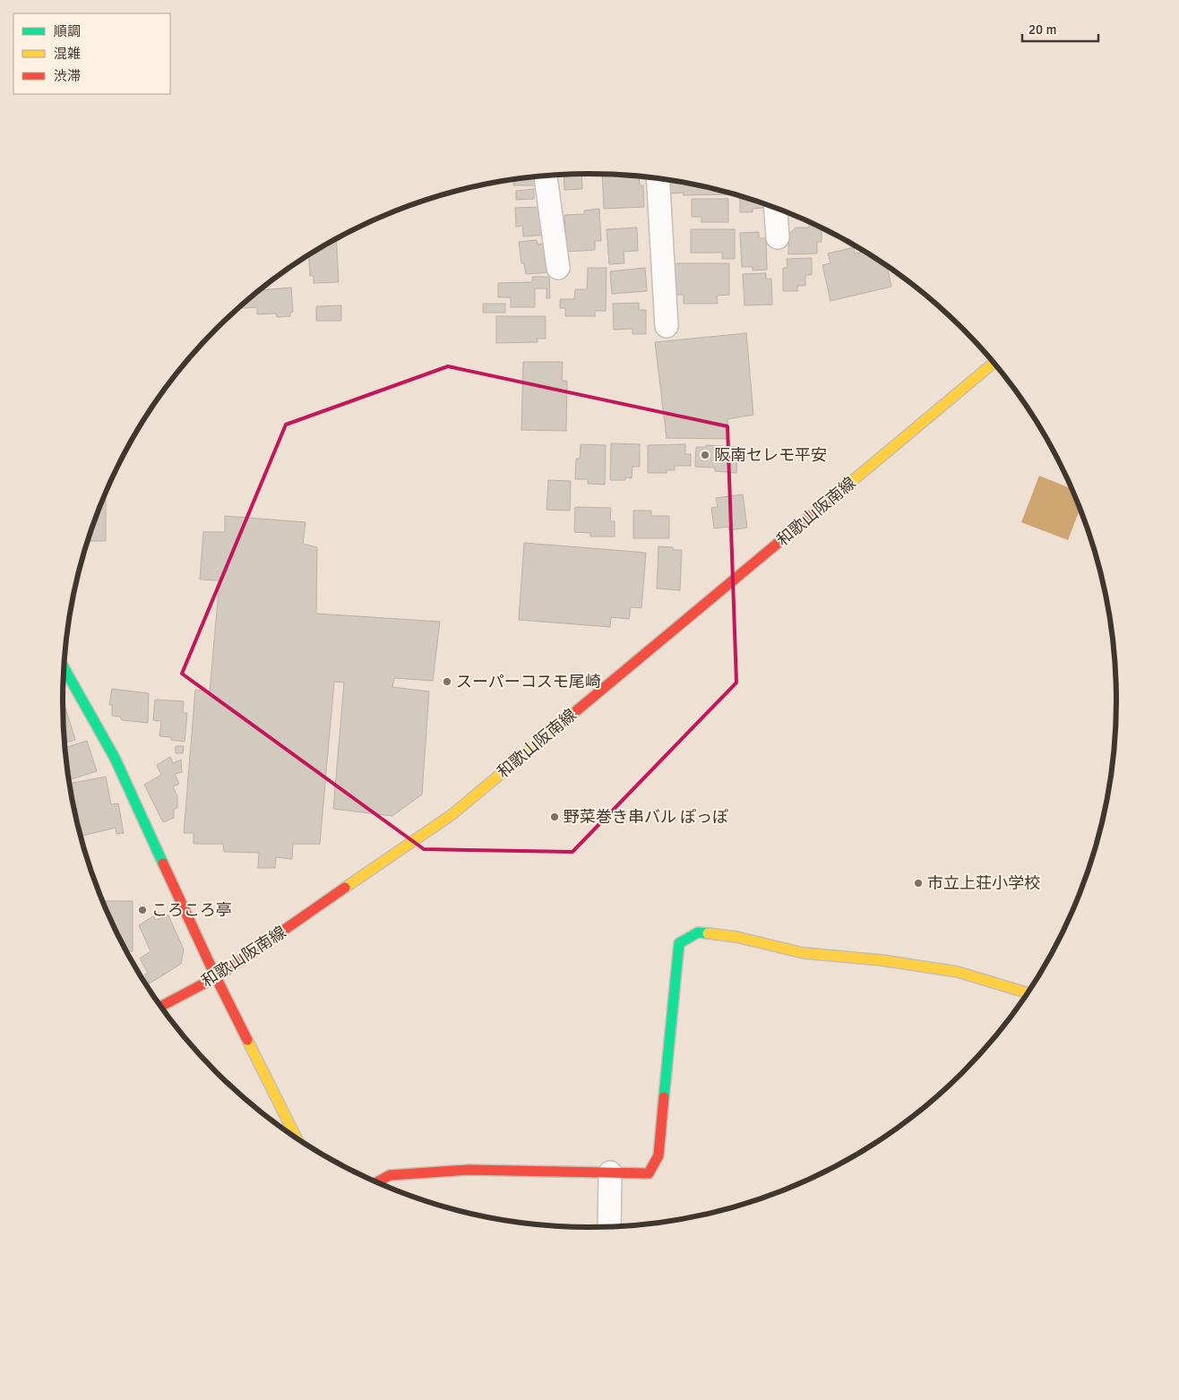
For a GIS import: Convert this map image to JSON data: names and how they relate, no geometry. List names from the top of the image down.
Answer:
{
  "streets": {
    "street": ["和歌山阪南線"]
  },
  "places": [
    "阪南セレモ平安",
    "スーパーコスモ尾崎",
    "野菜巻き串バル ぽっぽ",
    "市立上荘小学校",
    "ころころ亭"
  ],
  "legend": ["順調", "混雑", "渋滞"],
  "scale_bar": "20 m"
}
